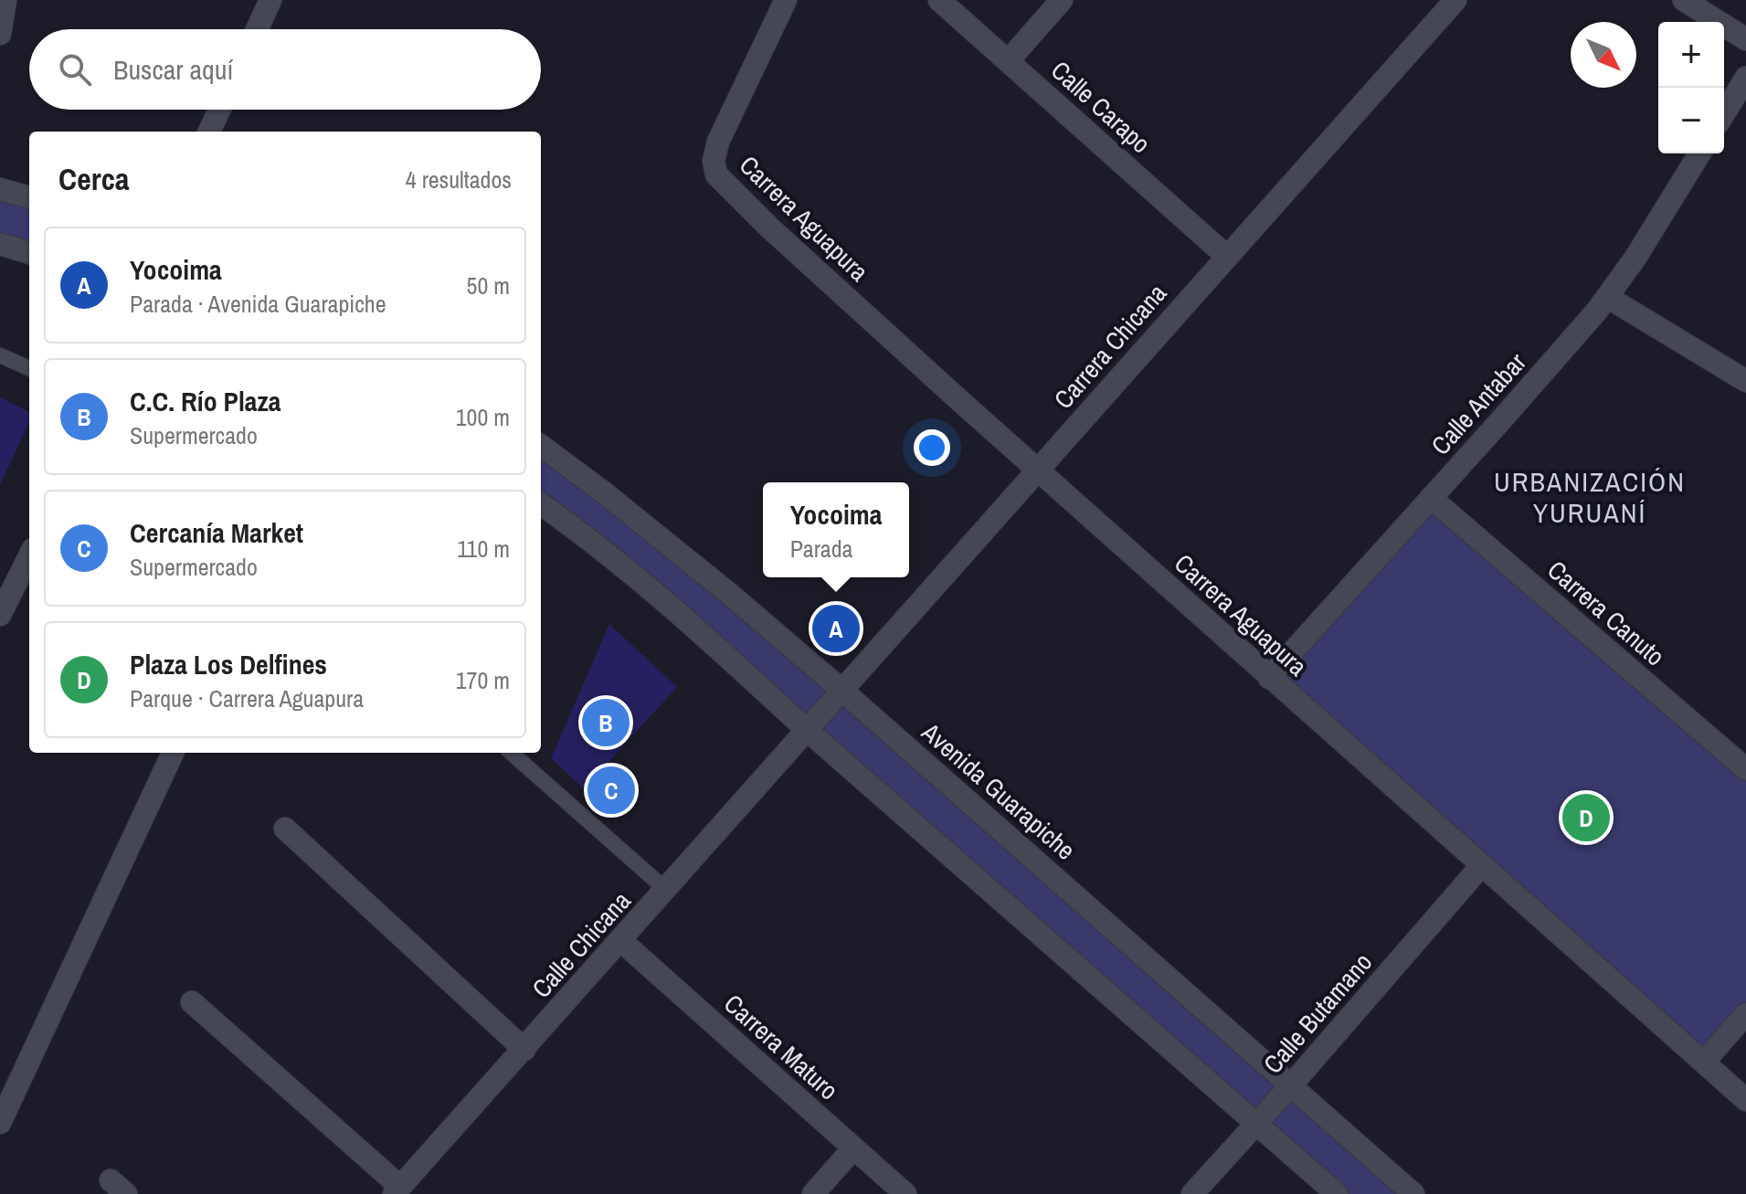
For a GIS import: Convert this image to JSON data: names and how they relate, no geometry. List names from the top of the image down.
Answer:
{
  "streets": {
    "street": [
      "Calle Carapo",
      "Carrera Aguapura",
      "Carrera Chicana",
      "Calle Antabar",
      "Carrera Canuto",
      "Avenida Guarapiche",
      "Calle Chicana",
      "Calle Butamano",
      "Carrera Maturo"
    ]
  },
  "crossings": [
    ["Calle Carapo", "Carrera Chicana"],
    ["Carrera Aguapura", "Carrera Chicana"],
    ["Carrera Aguapura", "Calle Antabar"],
    ["Carrera Aguapura", "Calle Butamano"],
    ["Carrera Chicana", "Avenida Guarapiche"],
    ["Carrera Chicana", "Calle Chicana"],
    ["Calle Antabar", "Carrera Canuto"],
    ["Avenida Guarapiche", "Calle Butamano"],
    ["Calle Chicana", "Carrera Maturo"]
  ],
  "districts": ["URBANIZACIÓN YURUANÍ"],
  "north": "bottom right",
  "page": {
    "map_buttons": ["+", "−"],
    "search": "Buscar aquí",
    "heading": ["Cerca", "4 resultados"],
    "list": [
      {
        "mark": "A",
        "name": "Yocoima",
        "note": "Parada · Avenida Guarapiche",
        "value": "50 m"
      },
      {
        "mark": "B",
        "name": "C.C. Río Plaza",
        "note": "Supermercado",
        "value": "100 m"
      },
      {
        "mark": "C",
        "name": "Cercanía Market",
        "note": "Supermercado",
        "value": "110 m"
      },
      {
        "mark": "D",
        "name": "Plaza Los Delfines",
        "note": "Parque · Carrera Aguapura",
        "value": "170 m"
      }
    ],
    "popup": ["Yocoima", "Parada"],
    "pins": [
      "A",
      "B",
      "C",
      "D"
    ]
  }
}
